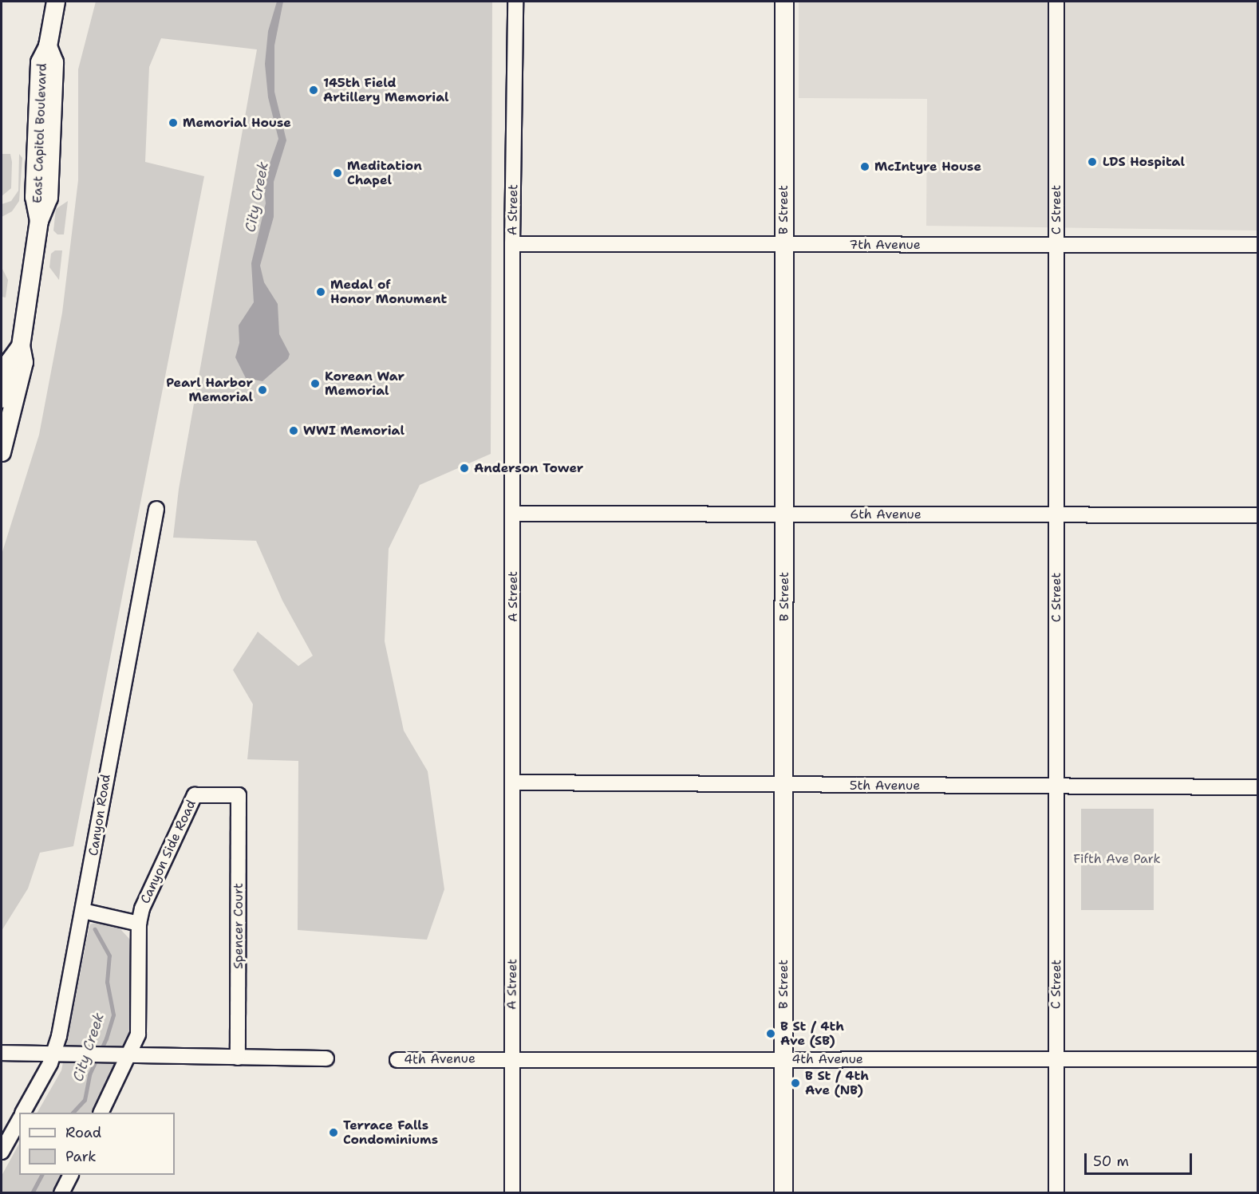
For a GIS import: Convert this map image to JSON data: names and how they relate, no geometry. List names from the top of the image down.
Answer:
{
  "streets": {
    "street": [
      "East Capitol Boulevard",
      "A Street",
      "B Street",
      "C Street",
      "7th Avenue",
      "6th Avenue",
      "5th Avenue",
      "Canyon Road",
      "Canyon Side Road",
      "Spencer Court",
      "4th Avenue"
    ]
  },
  "crossings": [
    ["A Street", "7th Avenue"],
    ["A Street", "6th Avenue"],
    ["A Street", "5th Avenue"],
    ["A Street", "4th Avenue"],
    ["B Street", "7th Avenue"],
    ["B Street", "6th Avenue"],
    ["B Street", "5th Avenue"],
    ["B Street", "4th Avenue"],
    ["C Street", "7th Avenue"],
    ["C Street", "6th Avenue"],
    ["C Street", "5th Avenue"],
    ["C Street", "4th Avenue"],
    ["Canyon Side Road", "Spencer Court"]
  ],
  "water": ["City Creek"],
  "parks": ["Fifth Ave Park"],
  "places": [
    "145th Field Artillery Memorial",
    "Memorial House",
    "LDS Hospital",
    "McIntyre House",
    "Meditation Chapel",
    "Medal of Honor Monument",
    "Korean War Memorial",
    "Pearl Harbor Memorial",
    "WWI Memorial",
    "Anderson Tower",
    "B St / 4th Ave (SB)",
    "B St / 4th Ave (NB)",
    "Terrace Falls Condominiums"
  ],
  "legend": ["Road", "Park"],
  "scale_bar": "50 m"
}
